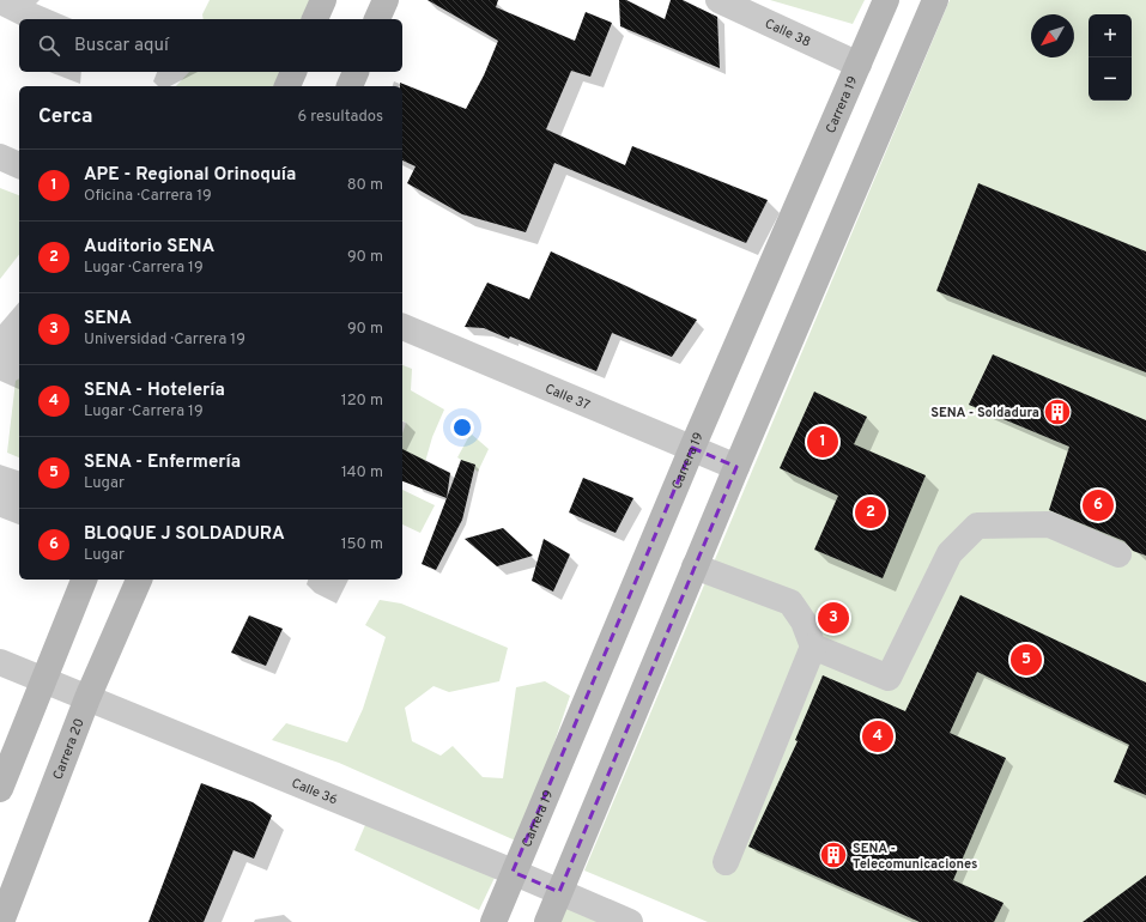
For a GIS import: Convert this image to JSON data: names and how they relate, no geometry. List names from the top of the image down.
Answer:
{
  "streets": {
    "main road": ["Carrera 19", "Carrera 20"],
    "street": ["Calle 38", "Calle 37", "Calle 36"]
  },
  "crossings": [
    ["Calle 38", "Carrera 19"],
    ["Carrera 19", "Calle 37"],
    ["Carrera 19", "Calle 36"],
    ["Carrera 20", "Calle 36"]
  ],
  "places": {
    "building": ["SENA - Soldadura", "SENA - Telecomunicaciones"]
  },
  "north": "bottom left",
  "page": {
    "map_buttons": ["+", "−"],
    "search": "Buscar aquí",
    "heading": ["Cerca", "6 resultados"],
    "list": [
      {
        "mark": "1",
        "name": "APE - Regional Orinoquía",
        "note": "Oficina · Carrera 19",
        "value": "80 m"
      },
      {
        "mark": "2",
        "name": "Auditorio SENA",
        "note": "Lugar · Carrera 19",
        "value": "90 m"
      },
      {
        "mark": "3",
        "name": "SENA",
        "note": "Universidad · Carrera 19",
        "value": "90 m"
      },
      {
        "mark": "4",
        "name": "SENA - Hotelería",
        "note": "Lugar · Carrera 19",
        "value": "120 m"
      },
      {
        "mark": "5",
        "name": "SENA - Enfermería",
        "note": "Lugar",
        "value": "140 m"
      },
      {
        "mark": "6",
        "name": "BLOQUE J SOLDADURA",
        "note": "Lugar",
        "value": "150 m"
      }
    ],
    "pins": [
      "1",
      "6",
      "2",
      "3",
      "5",
      "4"
    ]
  }
}
